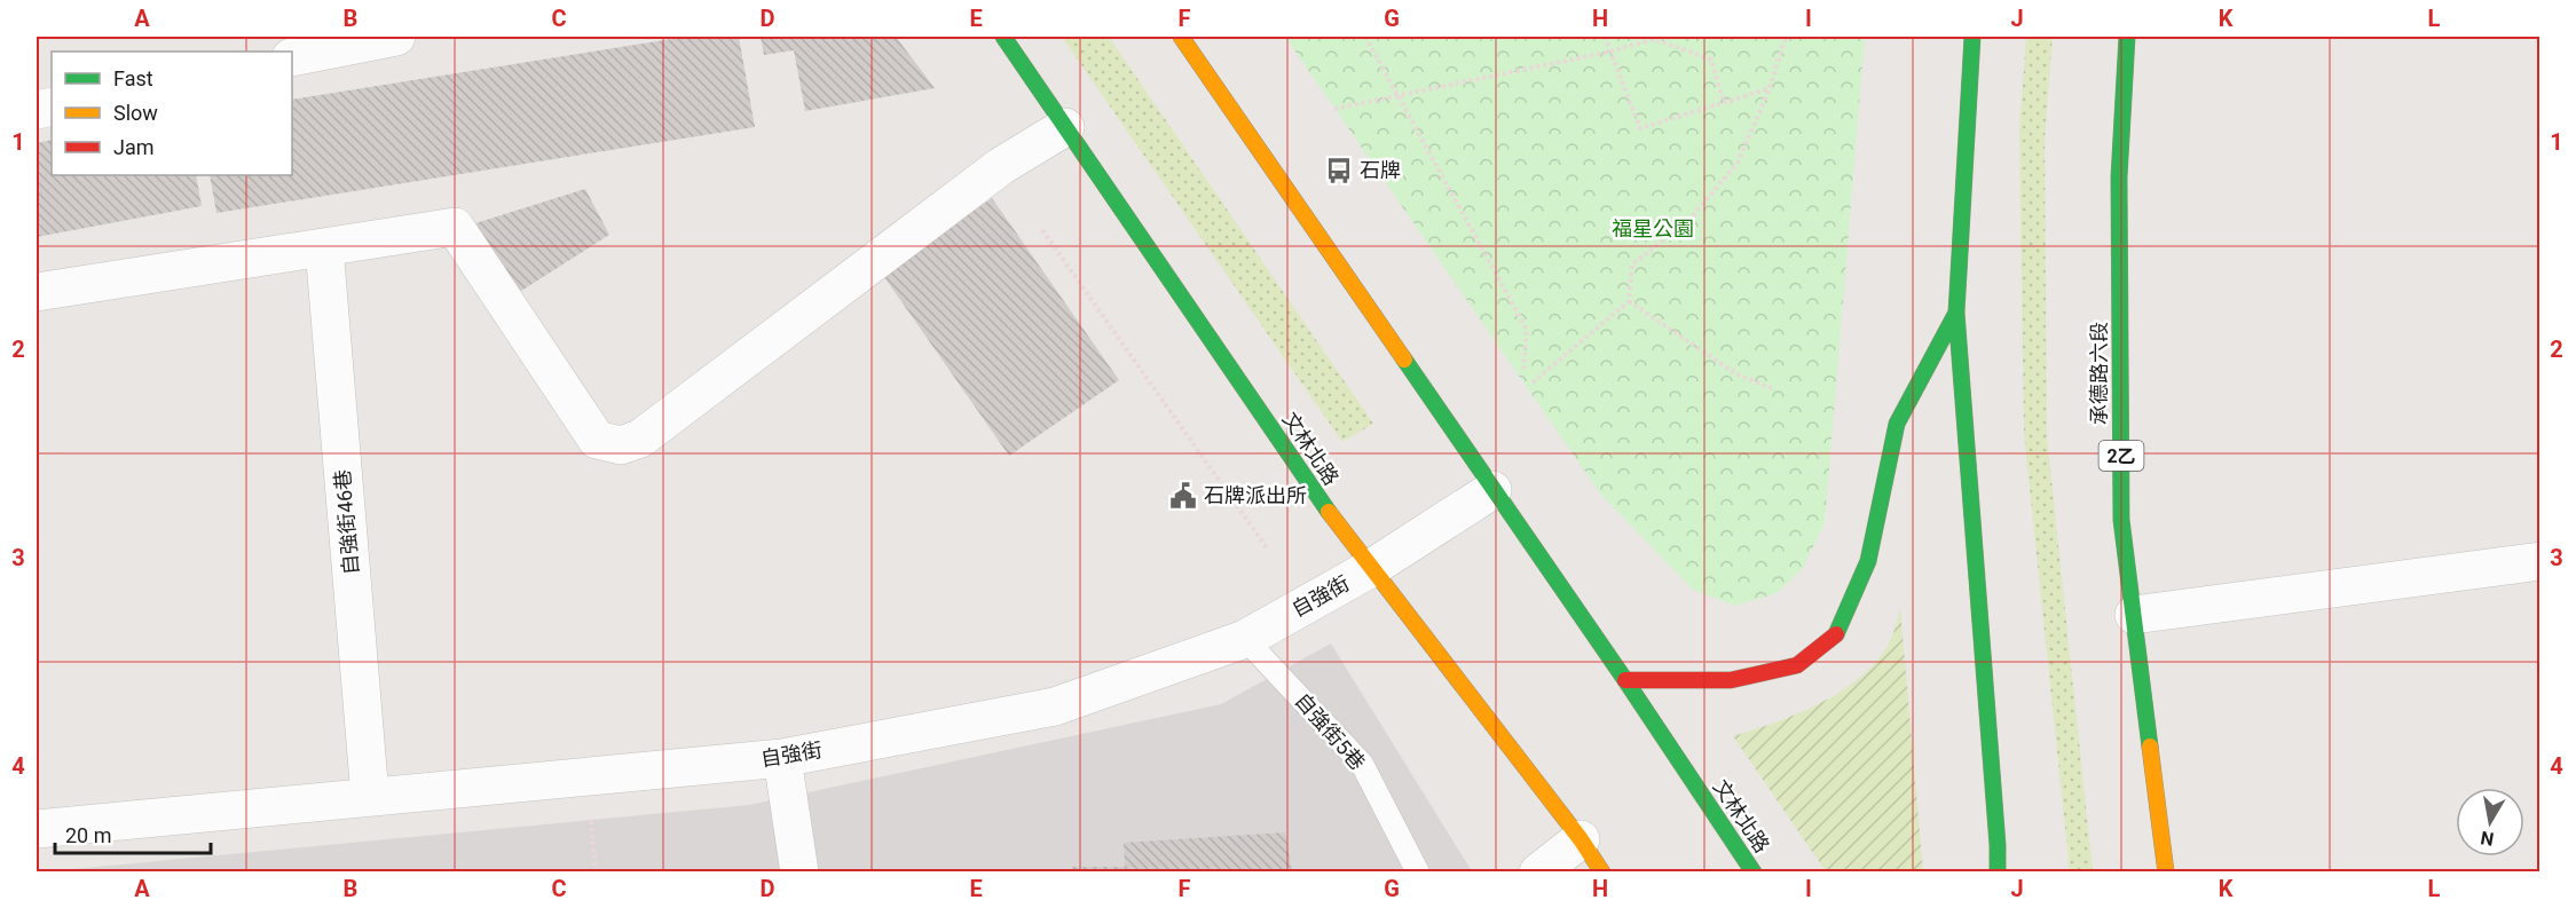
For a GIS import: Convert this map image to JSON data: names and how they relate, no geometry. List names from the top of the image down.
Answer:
{
  "streets": {
    "main road": ["承德路六段", "文林北路", "2乙"],
    "street": ["自強街46巷", "自強街"],
    "lane": ["自強街5巷"]
  },
  "crossings": [
    ["文林北路", "自強街"],
    ["自強街46巷", "自強街"],
    ["自強街", "自強街5巷"]
  ],
  "parks": ["福星公園"],
  "places": {
    "bus stop": ["石牌"],
    "public building": ["石牌派出所"]
  },
  "legend": ["Fast", "Slow", "Jam"],
  "scale_bar": "20 m",
  "north": "bottom",
  "grid": {
    "columns": [
      "A",
      "B",
      "C",
      "D",
      "E",
      "F",
      "G",
      "H",
      "I",
      "J",
      "K",
      "L"
    ],
    "rows": [
      "1",
      "2",
      "3",
      "4"
    ]
  }
}
